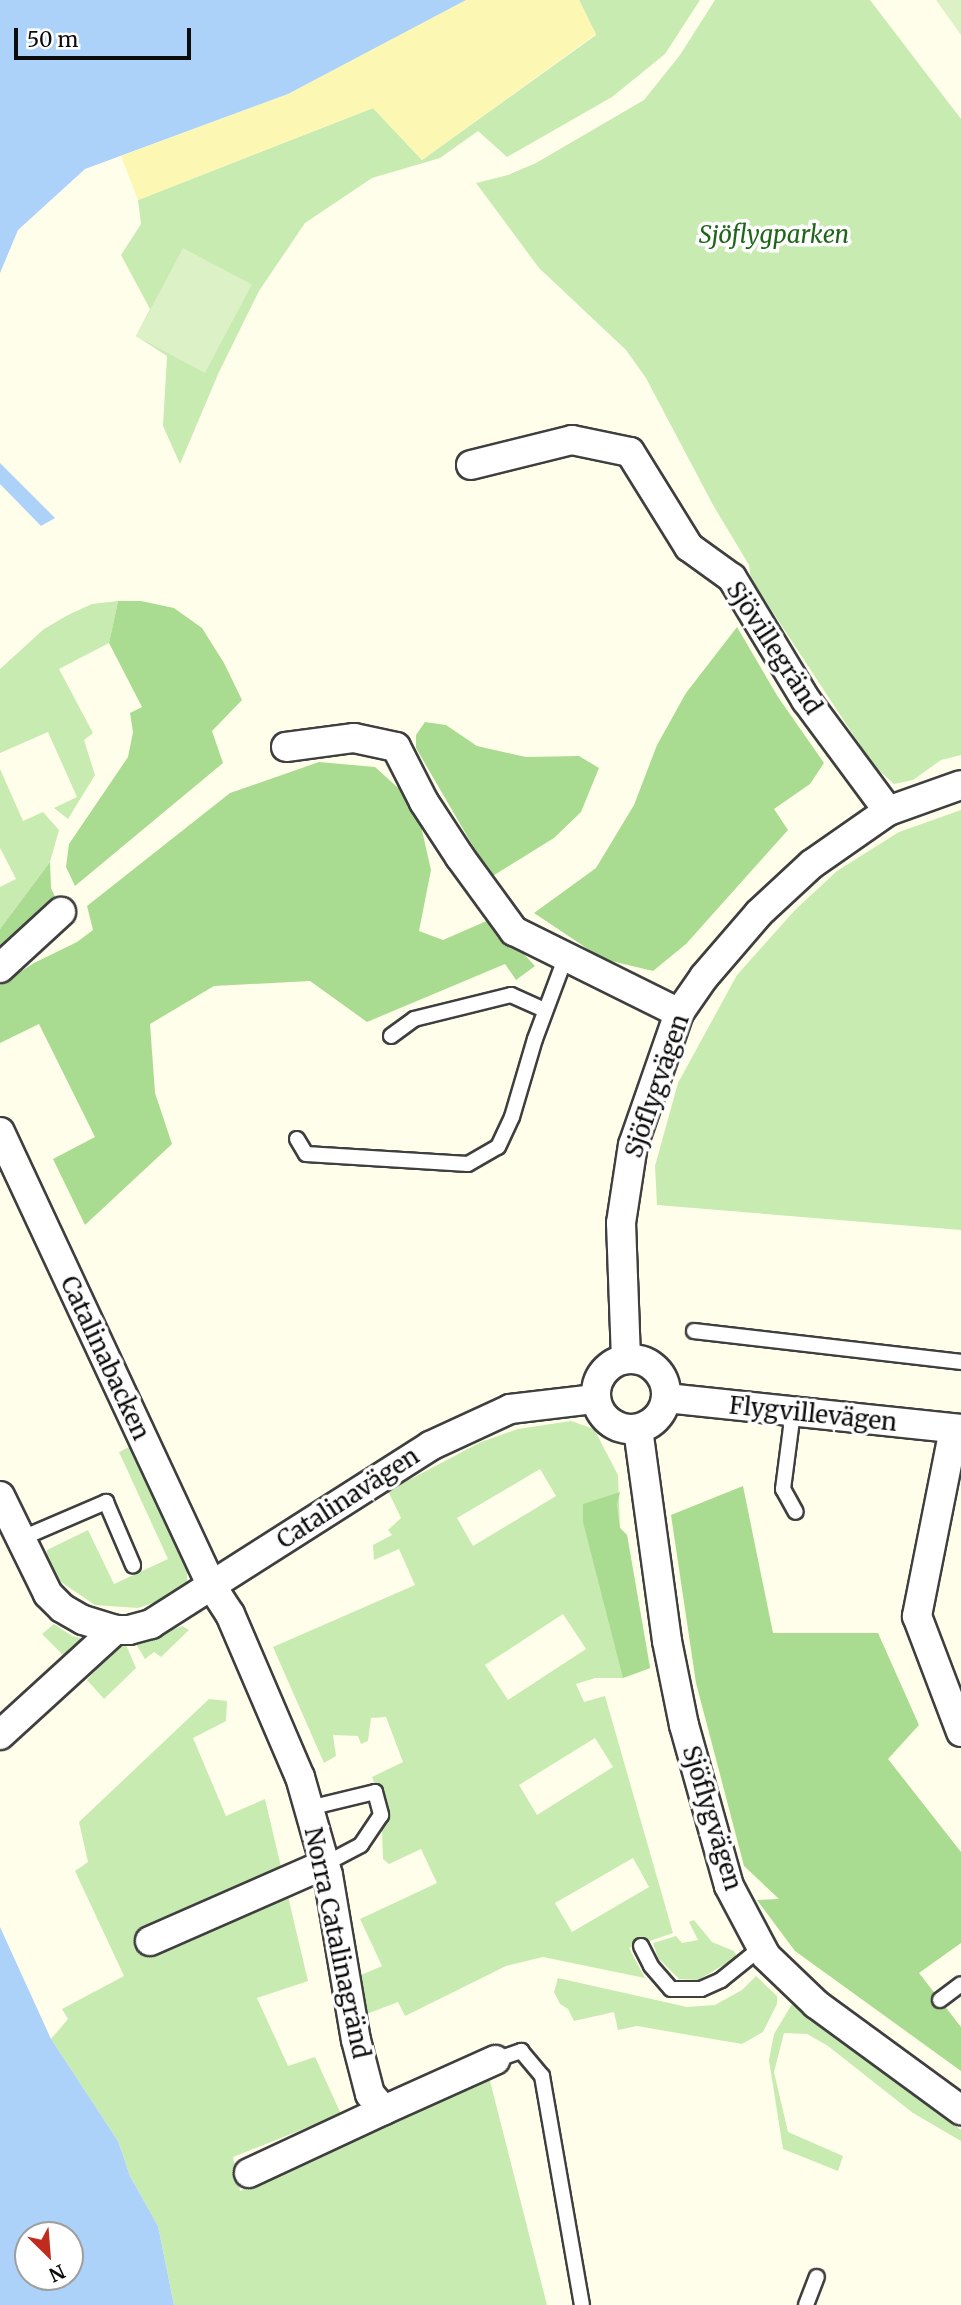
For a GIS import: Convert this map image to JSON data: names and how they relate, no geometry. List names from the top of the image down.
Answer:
{
  "streets": {
    "street": [
      "Sjövillegränd",
      "Sjöflygvägen",
      "Catalinabacken",
      "Flygvillevägen",
      "Catalinavägen",
      "Norra Catalinagränd"
    ]
  },
  "crossings": [
    ["Sjövillegränd", "Sjöflygvägen"],
    ["Sjöflygvägen", "Flygvillevägen"],
    ["Sjöflygvägen", "Catalinavägen"],
    ["Catalinabacken", "Catalinavägen"],
    ["Catalinabacken", "Norra Catalinagränd"],
    ["Flygvillevägen", "Catalinavägen"],
    ["Catalinavägen", "Norra Catalinagränd"]
  ],
  "parks": ["Sjöflygparken"],
  "scale_bar": "50 m",
  "north": "bottom right"
}
